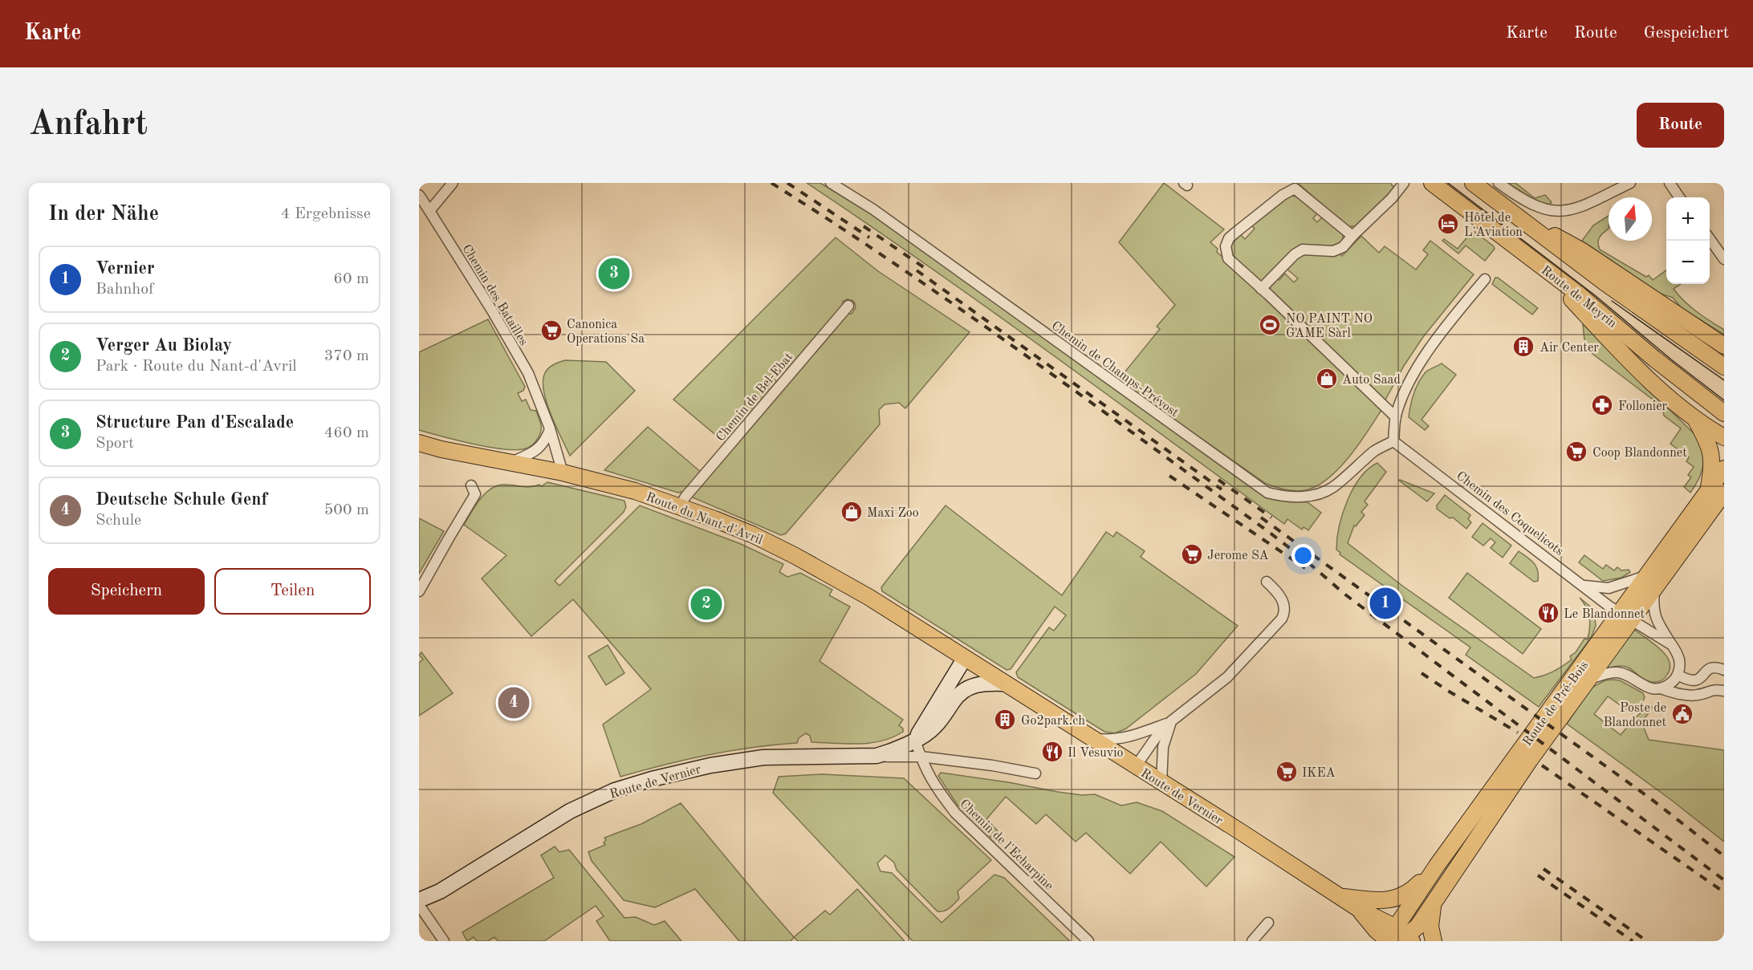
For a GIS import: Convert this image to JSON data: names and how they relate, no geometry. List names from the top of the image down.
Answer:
{
  "streets": {
    "main road": [
      "Route de Meyrin",
      "Route du Nant-d'Avril",
      "Route de Pré-Bois",
      "Route de Vernier"
    ],
    "street": [
      "Chemin des Batailles",
      "Chemin de Champs-Prévost",
      "Chemin de Bel-Ebat",
      "Chemin des Coquelicots",
      "Chemin de l'Echarpine"
    ]
  },
  "crossings": [
    ["Chemin des Batailles", "Route du Nant-d'Avril"],
    ["Chemin de Champs-Prévost", "Chemin des Coquelicots"],
    ["Chemin de Bel-Ebat", "Route du Nant-d'Avril"],
    ["Chemin des Coquelicots", "Route de Pré-Bois"],
    ["Route du Nant-d'Avril", "Route de Vernier"],
    ["Route de Pré-Bois", "Route de Vernier"],
    ["Route de Vernier", "Chemin de l'Echarpine"]
  ],
  "places": {
    "hotel": ["Hôtel de L'Aviation"],
    "sports": ["NO PAINT NO GAME Sàrl"],
    "supermarket": [
      "Canonica Operations Sa",
      "Coop Blandonnet",
      "Jerome SA",
      "IKEA"
    ],
    "building": ["Air Center", "Go2park.ch"],
    "shop": ["Auto Saad", "Maxi Zoo"],
    "pharmacy": ["Follonier"],
    "restaurant": ["Le Blandonnet", "Il Vesuvio"],
    "public building": ["Poste de Blandonnet"]
  },
  "north": "top",
  "page": {
    "header": "Karte",
    "nav": ["Karte", "Route", "Gespeichert"],
    "buttons": [
      "Route",
      ["Speichern", "Teilen"]
    ],
    "title": "Anfahrt",
    "heading": ["In der Nähe", "4 Ergebnisse"],
    "map_buttons": ["+", "−"],
    "list": [
      {
        "mark": "1",
        "name": "Vernier",
        "note": "Bahnhof",
        "value": "60 m"
      },
      {
        "mark": "2",
        "name": "Verger Au Biolay",
        "note": "Park · Route du Nant-d'Avril",
        "value": "370 m"
      },
      {
        "mark": "3",
        "name": "Structure Pan d'Escalade",
        "note": "Sport",
        "value": "460 m"
      },
      {
        "mark": "4",
        "name": "Deutsche Schule Genf",
        "note": "Schule",
        "value": "500 m"
      }
    ],
    "pins": [
      "3",
      "1",
      "2",
      "4"
    ]
  }
}
